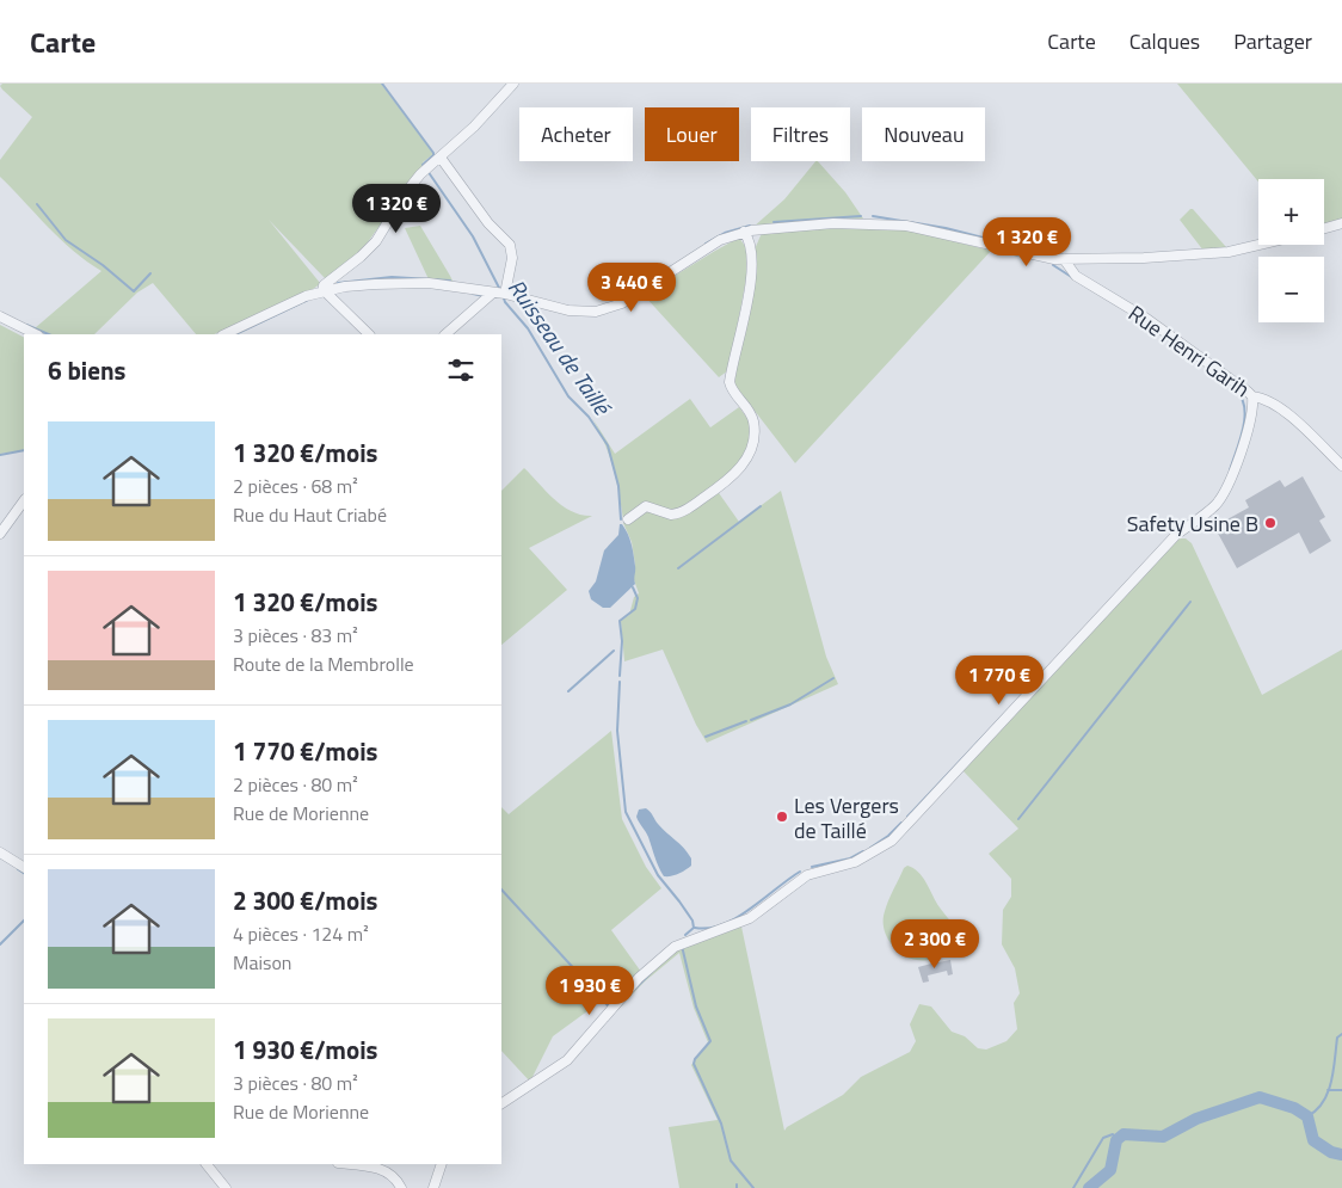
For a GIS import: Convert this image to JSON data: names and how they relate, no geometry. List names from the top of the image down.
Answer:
{
  "streets": {
    "street": ["Rue Henri Garih"]
  },
  "water": ["Ruisseau de Taillé"],
  "places": ["Safety Usine B", "Les Vergers de Taillé"],
  "page": {
    "header": "Carte",
    "nav": ["Carte", "Calques", "Partager"],
    "chip": [
      "Acheter",
      "Louer",
      "Filtres",
      "Nouveau"
    ],
    "map_buttons": ["+", "−"],
    "price": [
      "1 320 €",
      "1 320 €",
      "3 440 €",
      "1 770 €",
      "2 300 €",
      "1 930 €"
    ],
    "heading": "6 biens",
    "list": [
      {
        "name": "1 320 €/mois",
        "note": "2 pièces · 68 m² · Rue du Haut Criabé"
      },
      {
        "name": "1 320 €/mois",
        "note": "3 pièces · 83 m² · Route de la Membrolle"
      },
      {
        "name": "1 770 €/mois",
        "note": "2 pièces · 80 m² · Rue de Morienne"
      },
      {
        "name": "2 300 €/mois",
        "note": "4 pièces · 124 m² · Maison"
      },
      {
        "name": "1 930 €/mois",
        "note": "3 pièces · 80 m² · Rue de Morienne"
      }
    ]
  }
}
